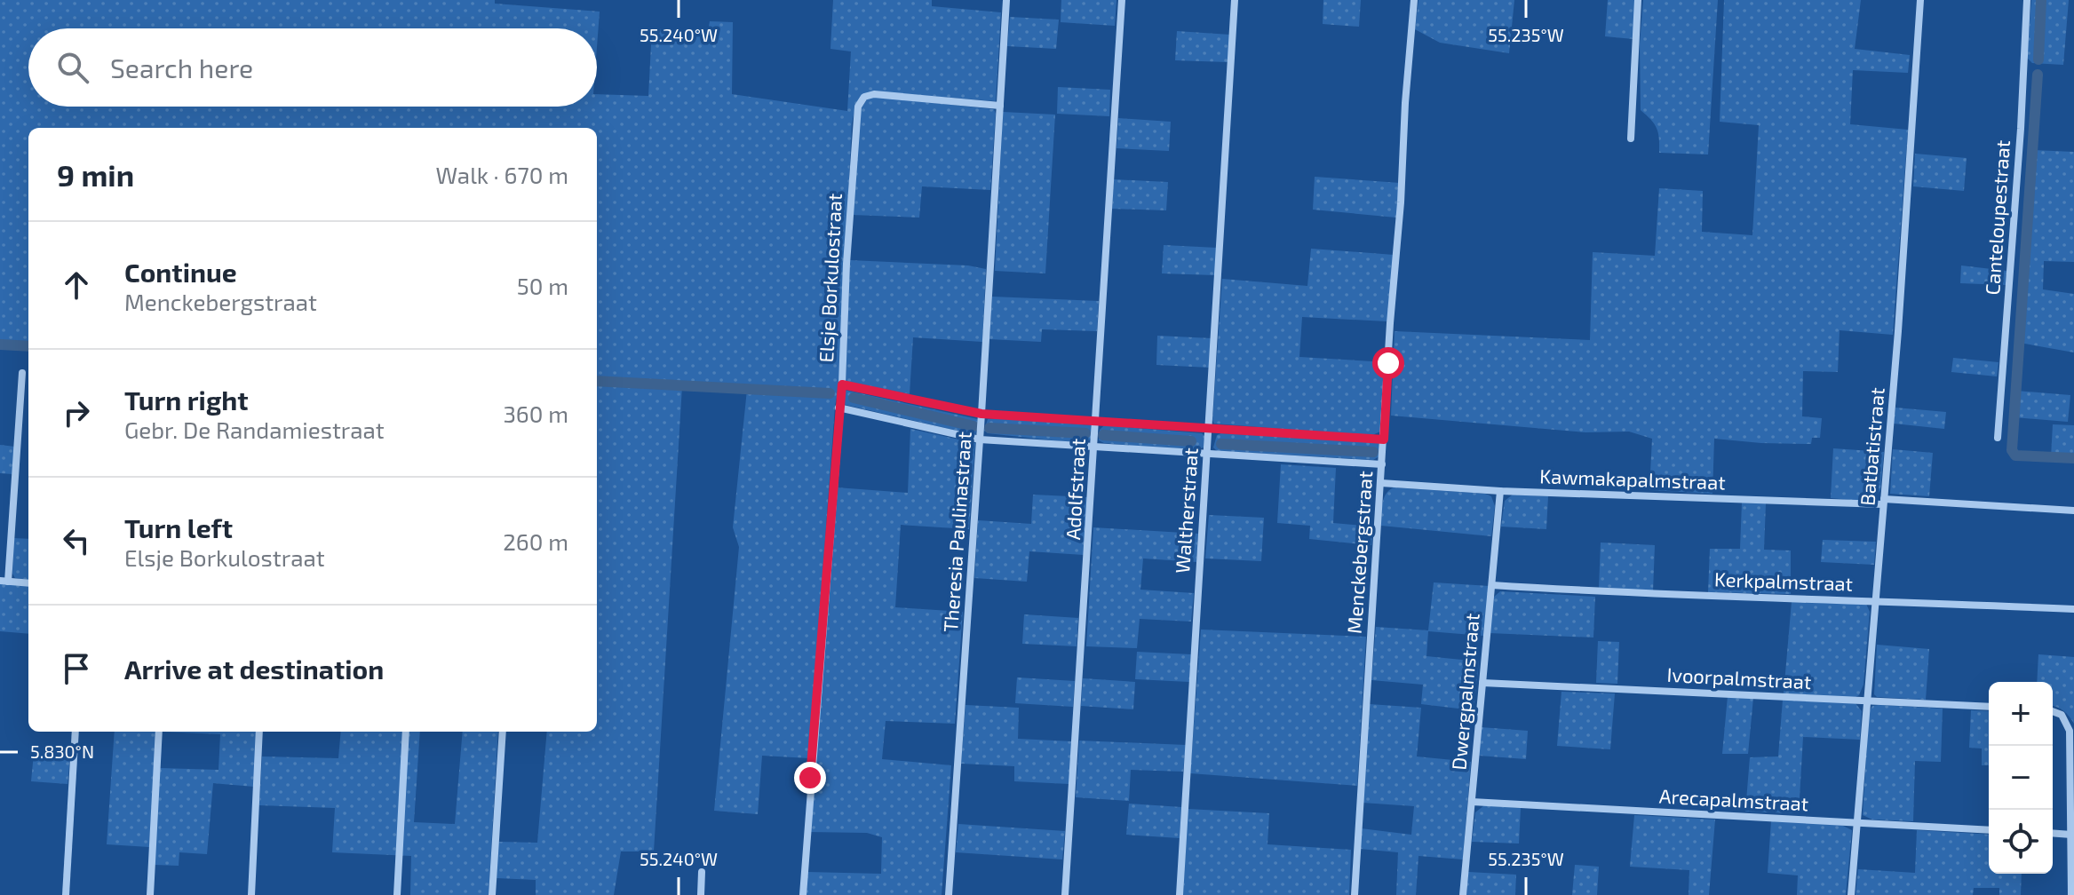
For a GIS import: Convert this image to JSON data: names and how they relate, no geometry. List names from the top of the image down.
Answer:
{
  "streets": {
    "street": [
      "Canteloupestraat",
      "Elsje Borkulostraat",
      "Batbatistraat",
      "Kawmakapalmstraat",
      "Adolfstraat",
      "Waltherstraat",
      "Theresia Paulinastraat",
      "Menckebergstraat",
      "Kerkpalmstraat",
      "Ivoorpalmstraat",
      "Dwergpalmstraat",
      "Arecapalmstraat"
    ]
  },
  "crossings": [
    ["Elsje Borkulostraat", "Theresia Paulinastraat"],
    ["Batbatistraat", "Kawmakapalmstraat"],
    ["Batbatistraat", "Kerkpalmstraat"],
    ["Batbatistraat", "Ivoorpalmstraat"],
    ["Batbatistraat", "Arecapalmstraat"],
    ["Kawmakapalmstraat", "Menckebergstraat"],
    ["Kawmakapalmstraat", "Dwergpalmstraat"],
    ["Kerkpalmstraat", "Dwergpalmstraat"],
    ["Ivoorpalmstraat", "Dwergpalmstraat"],
    ["Dwergpalmstraat", "Arecapalmstraat"]
  ],
  "page": {
    "search": "Search here",
    "heading": ["9 min", "Walk · 670 m"],
    "list": [
      ["Continue", "Menckebergstraat", "50 m"],
      ["Turn right", "Gebr. De Randamiestraat", "360 m"],
      ["Turn left", "Elsje Borkulostraat", "260 m"],
      "Arrive at destination"
    ],
    "map_buttons": ["+", "−"]
  },
  "coordinates": ["55.240°W", "55.235°W", "5.830°N"]
}
